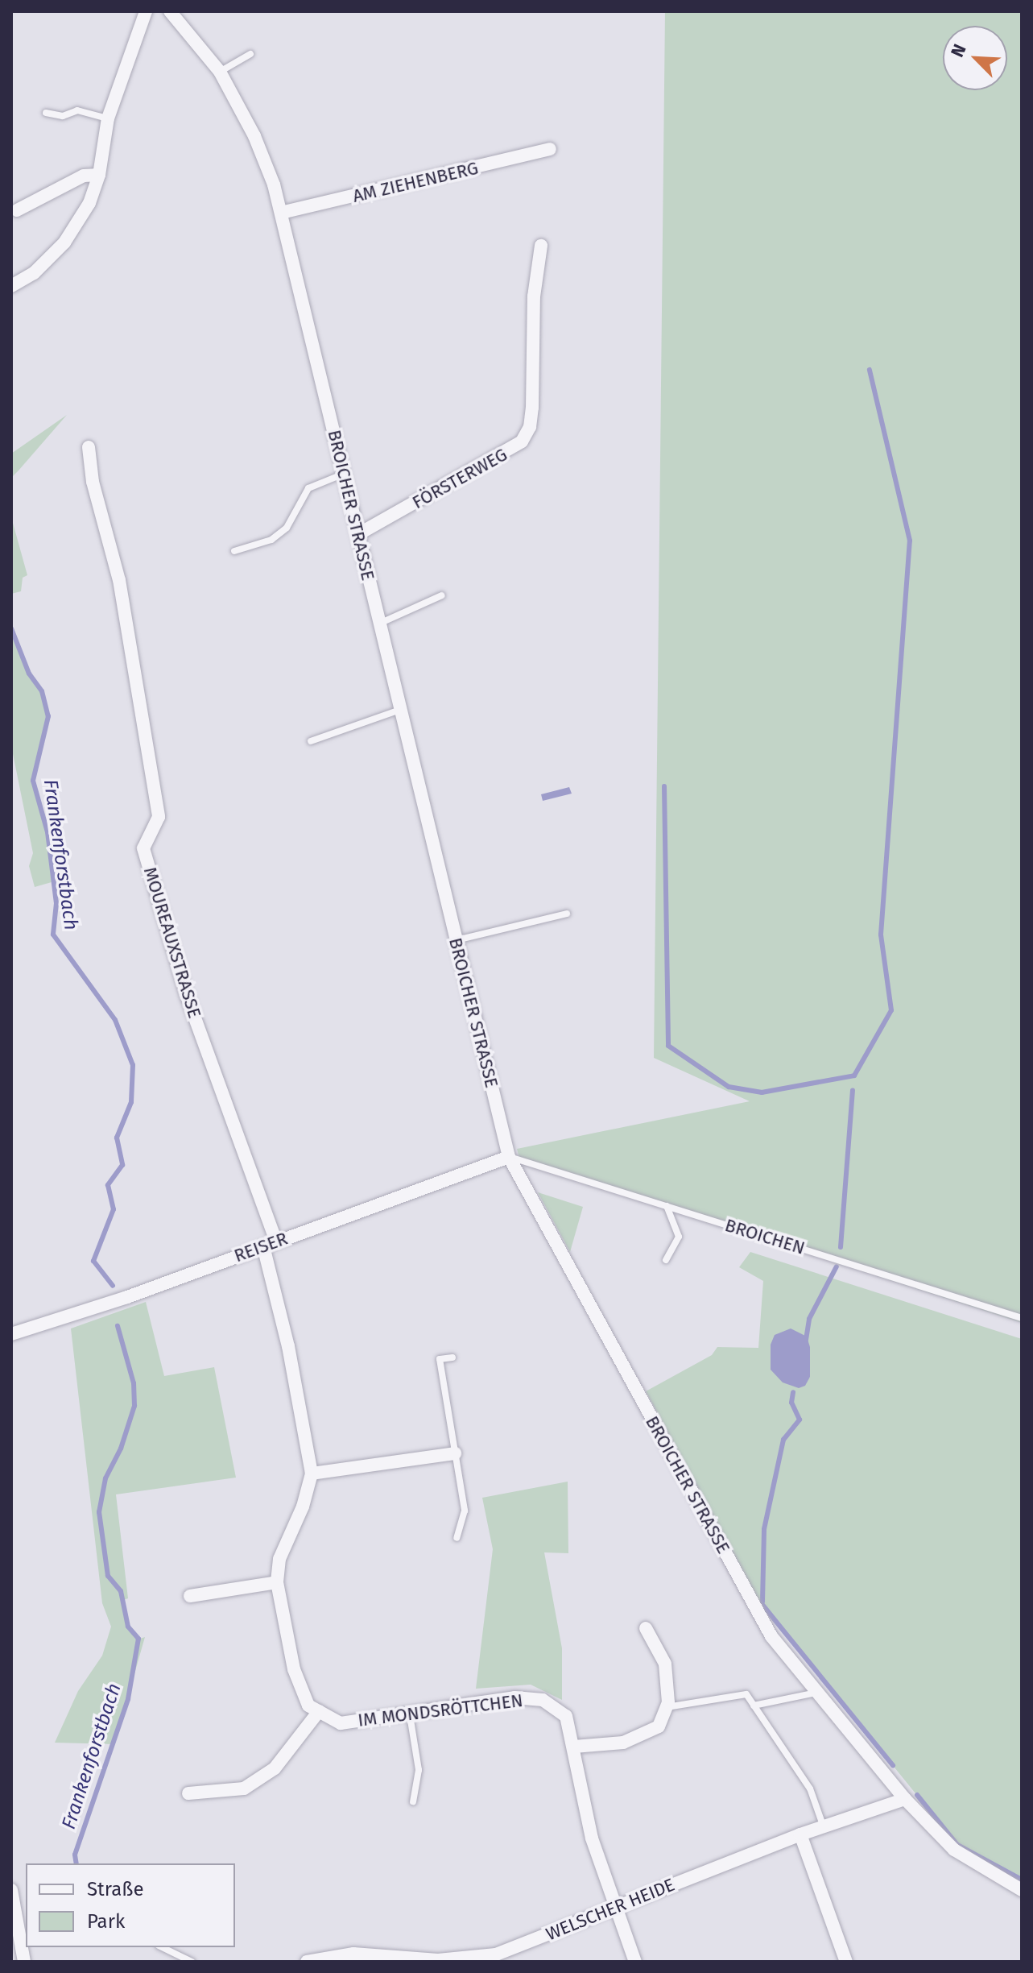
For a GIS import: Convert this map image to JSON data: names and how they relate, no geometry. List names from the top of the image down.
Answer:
{
  "streets": {
    "street": [
      "AM ZIEHENBERG",
      "FÖRSTERWEG",
      "BROICHER STRASSE",
      "MOUREAUXSTRASSE",
      "REISER",
      "IM MONDSRÖTTCHEN",
      "WELSCHER HEIDE"
    ],
    "lane": ["BROICHEN"]
  },
  "crossings": [
    ["AM ZIEHENBERG", "BROICHER STRASSE"],
    ["FÖRSTERWEG", "BROICHER STRASSE"],
    ["BROICHER STRASSE", "BROICHEN"],
    ["BROICHER STRASSE", "REISER"],
    ["BROICHER STRASSE", "WELSCHER HEIDE"],
    ["MOUREAUXSTRASSE", "REISER"],
    ["BROICHEN", "REISER"],
    ["IM MONDSRÖTTCHEN", "WELSCHER HEIDE"]
  ],
  "water": ["Frankenforstbach"],
  "legend": ["Straße", "Park"],
  "north": "top left"
}
